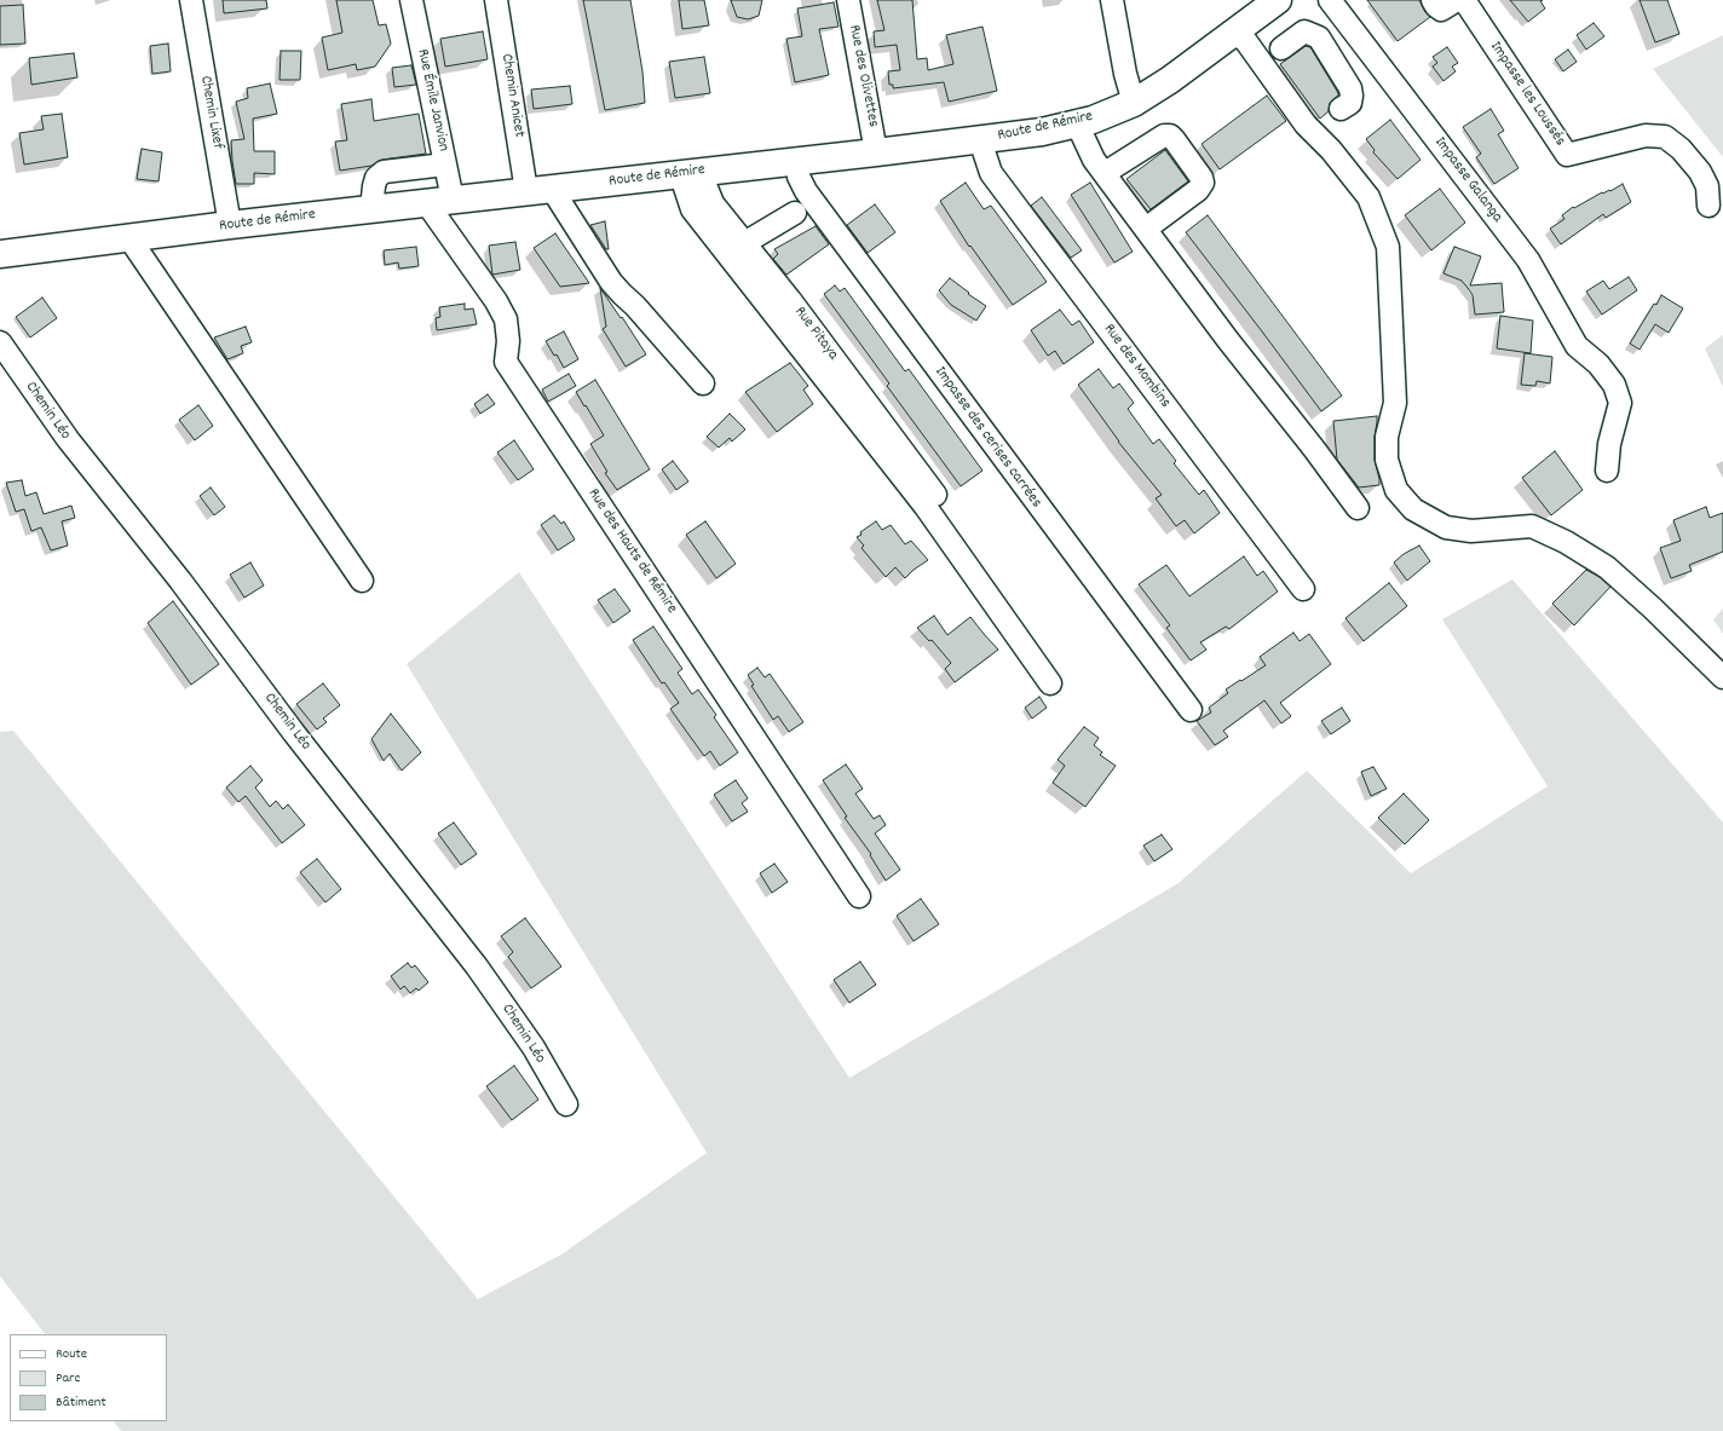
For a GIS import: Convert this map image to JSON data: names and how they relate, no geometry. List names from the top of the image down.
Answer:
{
  "streets": {
    "main road": ["Route de Rémire"],
    "street": [
      "Rue des Olivettes",
      "Impasse les Loussés",
      "Chemin Anicet",
      "Rue Émile Janvion",
      "Chemin Lixef",
      "Impasse Galanga",
      "Rue Pitaya",
      "Rue des Mombins",
      "Chemin Léo",
      "Impasse des cerises carrées",
      "Rue des Hauts de Rémire"
    ]
  },
  "crossings": [
    ["Rue des Olivettes", "Route de Rémire"],
    ["Chemin Anicet", "Route de Rémire"],
    ["Rue Émile Janvion", "Route de Rémire"],
    ["Chemin Lixef", "Route de Rémire"],
    ["Route de Rémire", "Rue Pitaya"],
    ["Route de Rémire", "Rue des Mombins"],
    ["Route de Rémire", "Impasse des cerises carrées"],
    ["Route de Rémire", "Rue des Hauts de Rémire"]
  ],
  "legend": ["Route", "Parc", "Bâtiment"]
}
